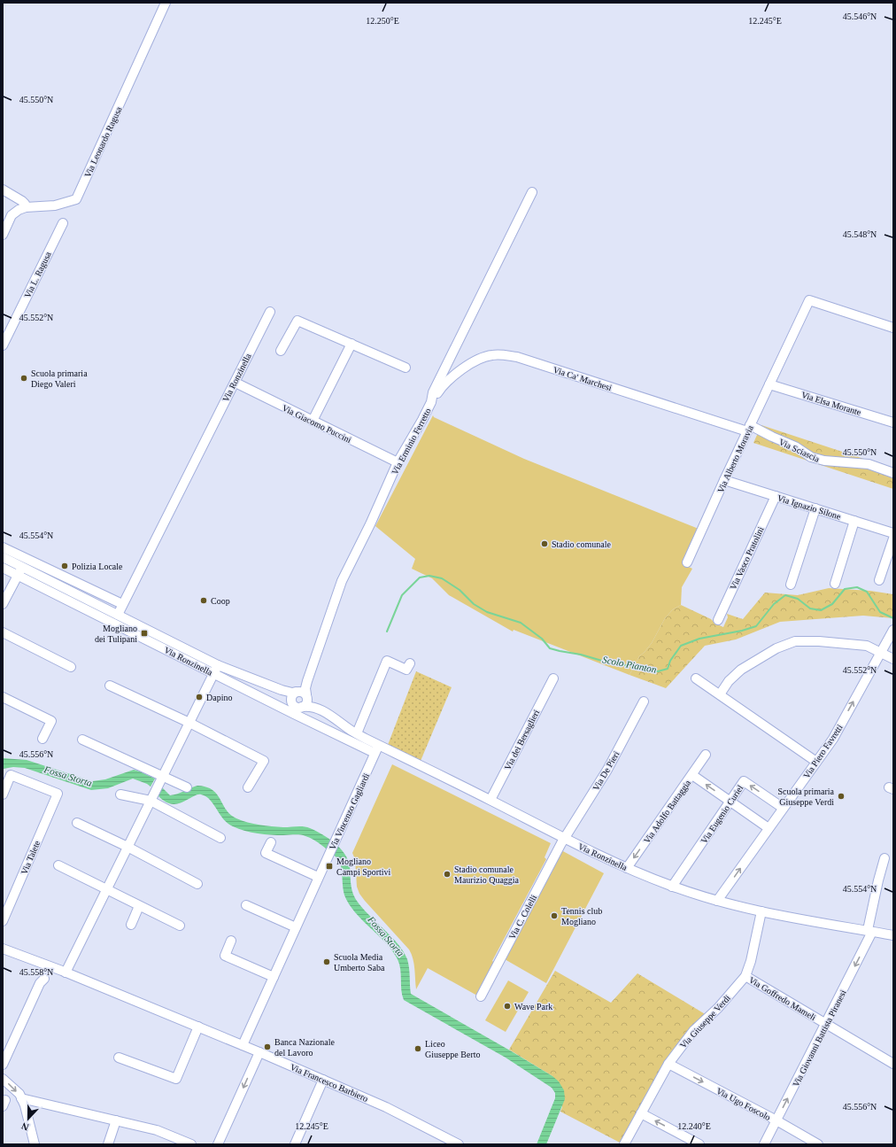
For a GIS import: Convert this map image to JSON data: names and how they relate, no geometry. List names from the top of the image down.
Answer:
{
  "streets": {
    "street": [
      "Via Leonardo Ragusa",
      "Via L. Ragusa",
      "Via Ronzinella",
      "Via Ca' Marchesi",
      "Via Elsa Morante",
      "Via Giacomo Puccini",
      "Via Erminio Ferretto",
      "Via Sciascia",
      "Via Alberto Moravia",
      "Via Ignazio Silone",
      "Via Vasco Pratolini",
      "Via dei Bersaglieri",
      "Via Piero Favretti",
      "Via De Pieri",
      "Via Vincenzo Gagliardi",
      "Via Adolfo Battaggia",
      "Via Eugenio Curiel",
      "Via Talete",
      "Via C. Colelli",
      "Via Goffredo Mameli",
      "Via Giuseppe Verdi",
      "Via Giovanni Battista Piranesi",
      "Via Francesco Barbiero",
      "Via Ugo Foscolo"
    ]
  },
  "crossings": [
    ["Via Ronzinella", "Via Erminio Ferretto"],
    ["Via Ronzinella", "Via dei Bersaglieri"],
    ["Via Ronzinella", "Via Piero Favretti"],
    ["Via Ronzinella", "Via De Pieri"],
    ["Via Ronzinella", "Via Vincenzo Gagliardi"],
    ["Via Ronzinella", "Via Adolfo Battaggia"],
    ["Via Ronzinella", "Via Eugenio Curiel"],
    ["Via Ronzinella", "Via C. Colelli"],
    ["Via Ronzinella", "Via Giuseppe Verdi"],
    ["Via Ronzinella", "Via Giovanni Battista Piranesi"],
    ["Via Ca' Marchesi", "Via Erminio Ferretto"],
    ["Via Ca' Marchesi", "Via Sciascia"],
    ["Via Ca' Marchesi", "Via Alberto Moravia"],
    ["Via Elsa Morante", "Via Alberto Moravia"],
    ["Via Giacomo Puccini", "Via Erminio Ferretto"],
    ["Via Sciascia", "Via Alberto Moravia"],
    ["Via Alberto Moravia", "Via Ignazio Silone"],
    ["Via Ignazio Silone", "Via Vasco Pratolini"],
    ["Via Piero Favretti", "Via Eugenio Curiel"],
    ["Via De Pieri", "Via C. Colelli"],
    ["Via Vincenzo Gagliardi", "Via Francesco Barbiero"],
    ["Via Goffredo Mameli", "Via Giuseppe Verdi"],
    ["Via Goffredo Mameli", "Via Giovanni Battista Piranesi"],
    ["Via Giuseppe Verdi", "Via Ugo Foscolo"],
    ["Via Giovanni Battista Piranesi", "Via Ugo Foscolo"]
  ],
  "one_way": ["Via Piero Favretti", "Via Adolfo Battaggia"],
  "water": ["Scolo Pianton", "Fossa Storta"],
  "places": {
    "other": [
      "Scuola primaria Diego Valeri",
      "Stadio comunale",
      "Polizia Locale",
      "Coop",
      "Dapino",
      "Scuola primaria Giuseppe Verdi",
      "Stadio comunale Maurizio Quaggia",
      "Tennis club Mogliano",
      "Scuola Media Umberto Saba",
      "Wave Park",
      "Banca Nazionale del Lavoro",
      "Liceo Giuseppe Berto"
    ],
    "transit": ["Mogliano dei Tulipani", "Mogliano Campi Sportivi"]
  },
  "north": "bottom",
  "coordinates": [
    "45.546°N",
    "12.245°E",
    "12.250°E",
    "45.550°N",
    "45.548°N",
    "45.552°N",
    "45.554°N",
    "45.556°N",
    "45.558°N",
    "12.240°E"
  ]
}
